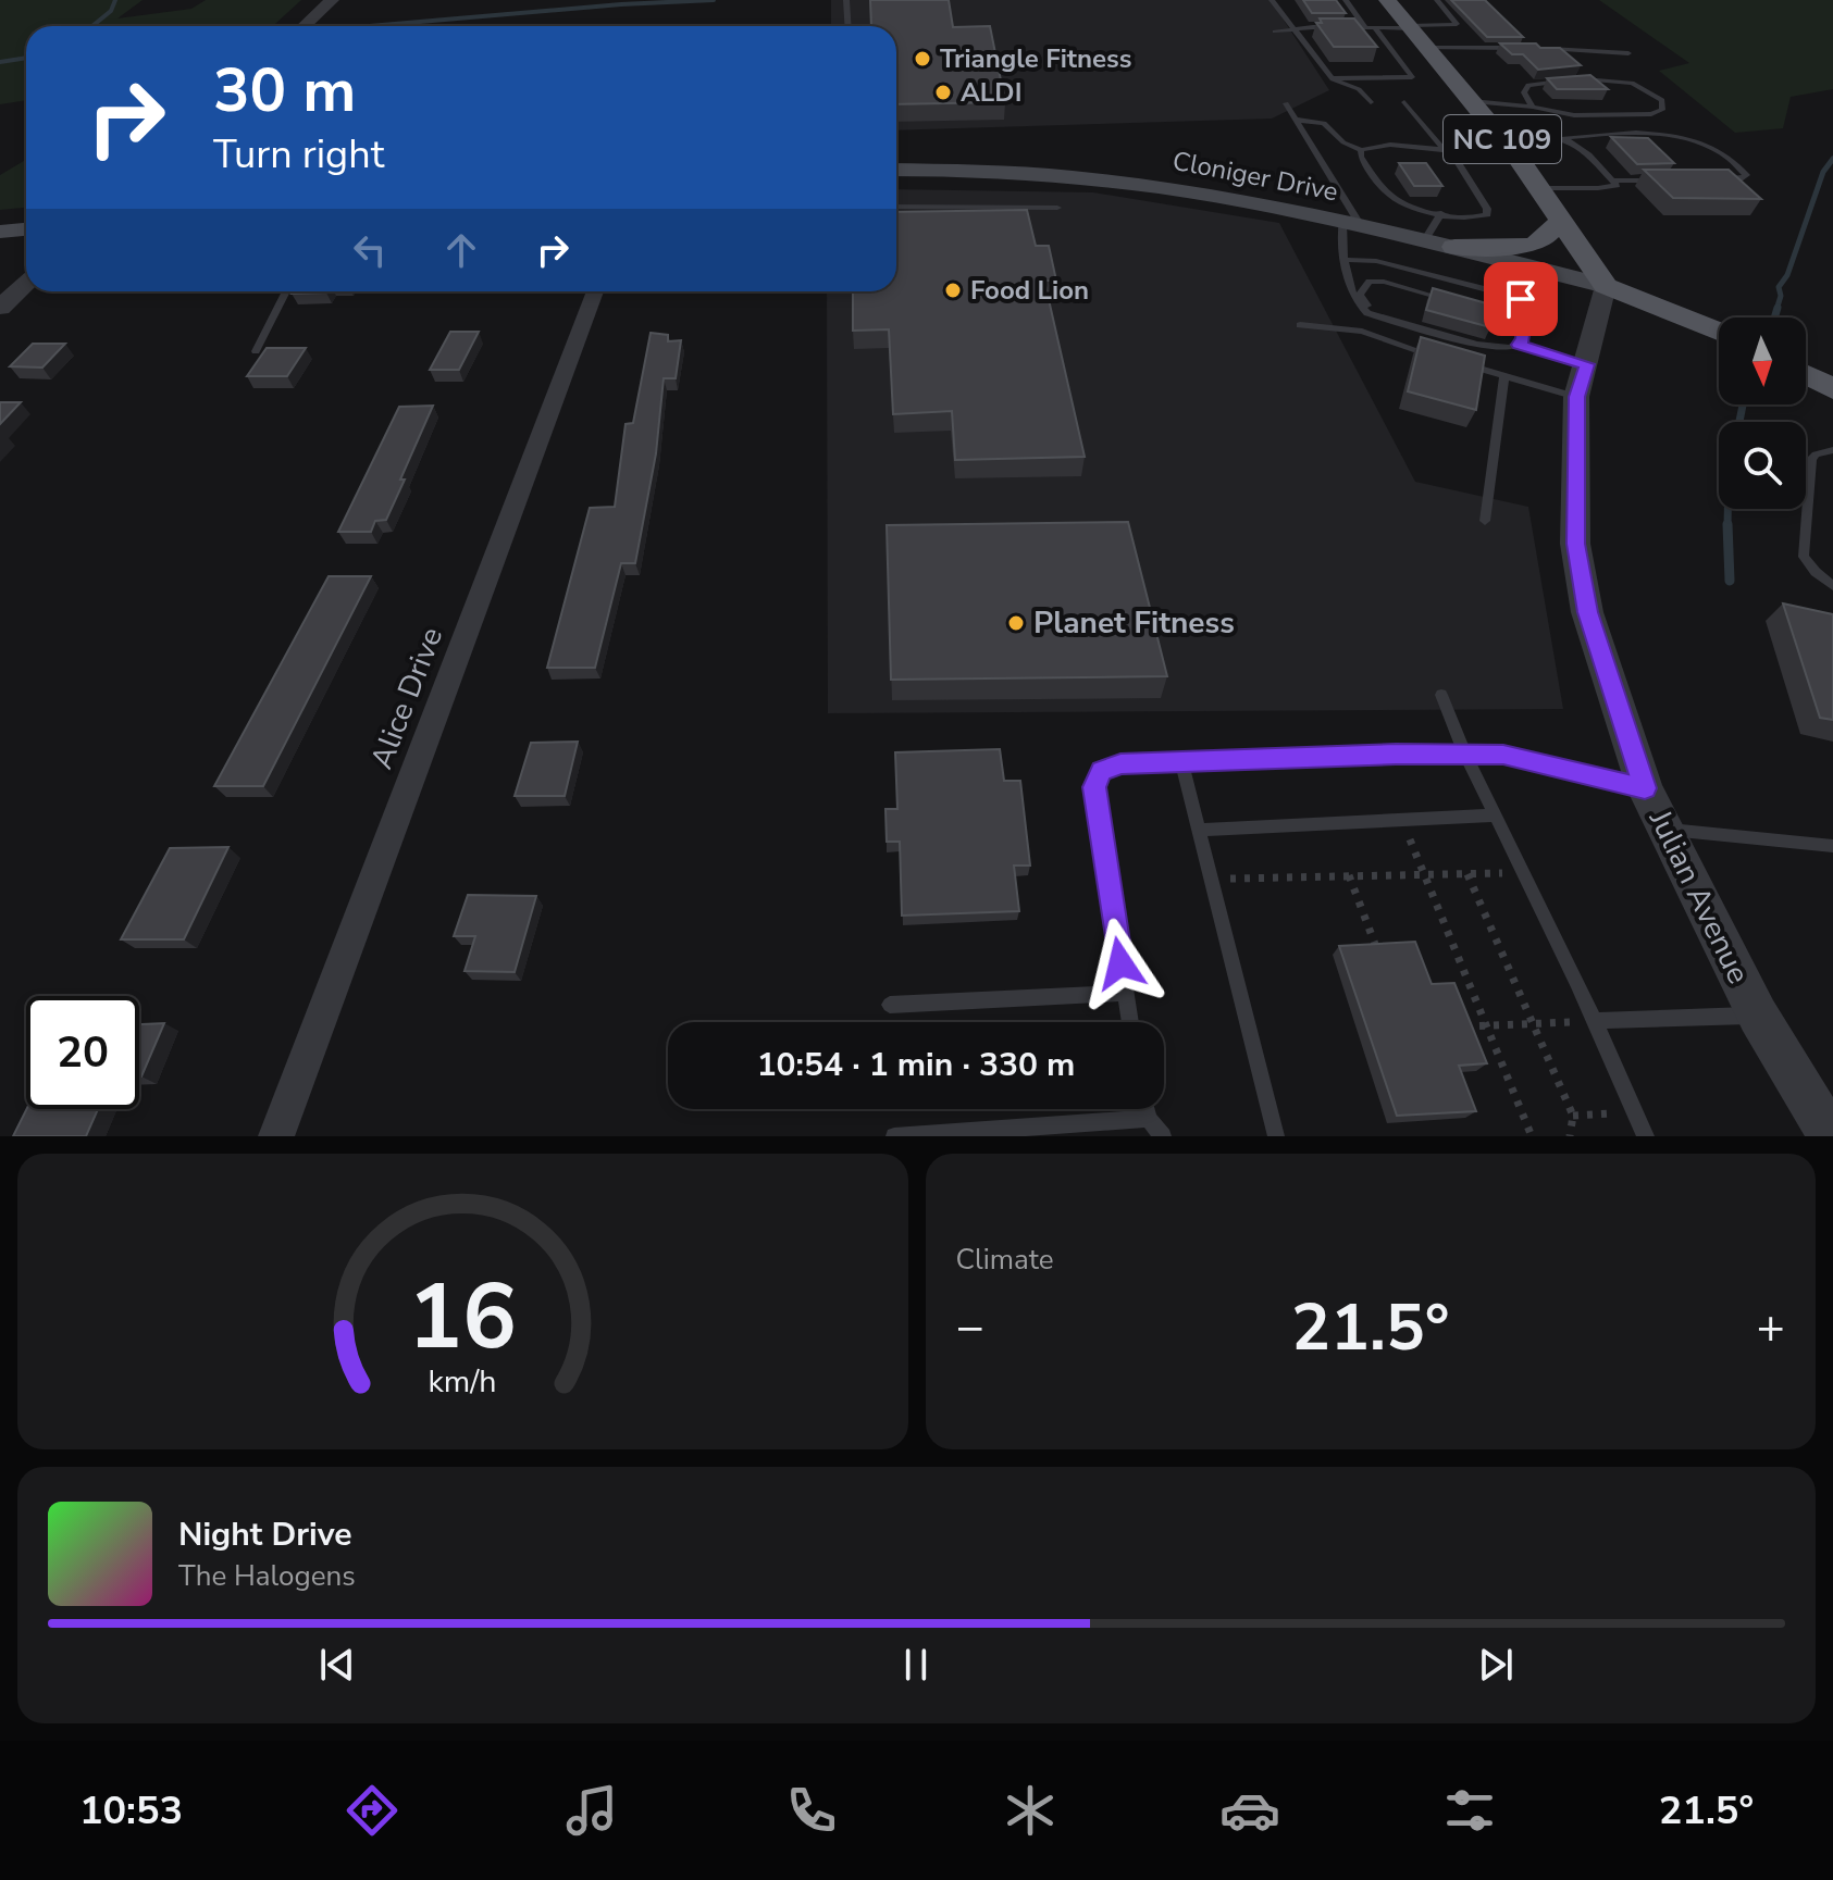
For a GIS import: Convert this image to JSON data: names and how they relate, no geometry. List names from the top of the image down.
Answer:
{
  "streets": {
    "main road": ["NC 109", "Cloniger Drive"],
    "street": ["Alice Drive", "Julian Avenue"]
  },
  "crossings": [
    ["NC 109", "Cloniger Drive"],
    ["NC 109", "Julian Avenue"],
    ["Cloniger Drive", "Julian Avenue"]
  ],
  "places": [
    "Triangle Fitness",
    "ALDI",
    "Food Lion",
    "Planet Fitness"
  ],
  "north": "bottom",
  "page": {
    "turn": ["30 m", "Turn right"],
    "limit": "20",
    "trip": "10:54 · 1 min · 330 m",
    "tile": "Climate",
    "heat": ["−", "21.5°", "+"],
    "song": ["Night Drive", "The Halogens"],
    "tabs": ["10:53", "21.5°"],
    "gauge": ["16", "km/h"]
  }
}
